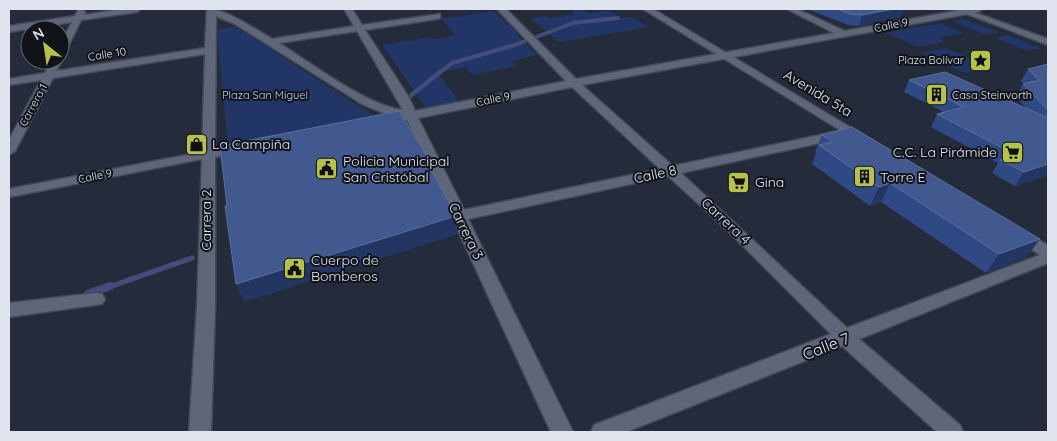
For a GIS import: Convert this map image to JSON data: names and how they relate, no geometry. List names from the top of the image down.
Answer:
{
  "streets": {
    "street": [
      "Calle 9",
      "Calle 10",
      "Avenida 5ta",
      "Carrera 1",
      "Calle 8",
      "Carrera 2",
      "Carrera 4",
      "Carrera 3",
      "Calle 7"
    ]
  },
  "crossings": [
    ["Calle 9", "Avenida 5ta"],
    ["Calle 9", "Carrera 2"],
    ["Calle 9", "Carrera 4"],
    ["Calle 9", "Carrera 3"],
    ["Calle 10", "Carrera 1"],
    ["Calle 10", "Carrera 2"],
    ["Avenida 5ta", "Calle 8"],
    ["Calle 8", "Carrera 4"],
    ["Calle 8", "Carrera 3"],
    ["Carrera 4", "Calle 7"]
  ],
  "parks": ["Plaza San Miguel"],
  "places": {
    "place": ["Plaza Bolívar"],
    "building": ["Casa Steinvorth", "Torre E"],
    "shop": ["La Campiña"],
    "supermarket": ["C.C. La Pirámide", "Gina"],
    "public building": ["Policia Municipal San Cristóbal", "Cuerpo de Bomberos"]
  },
  "north": "top left"
}
